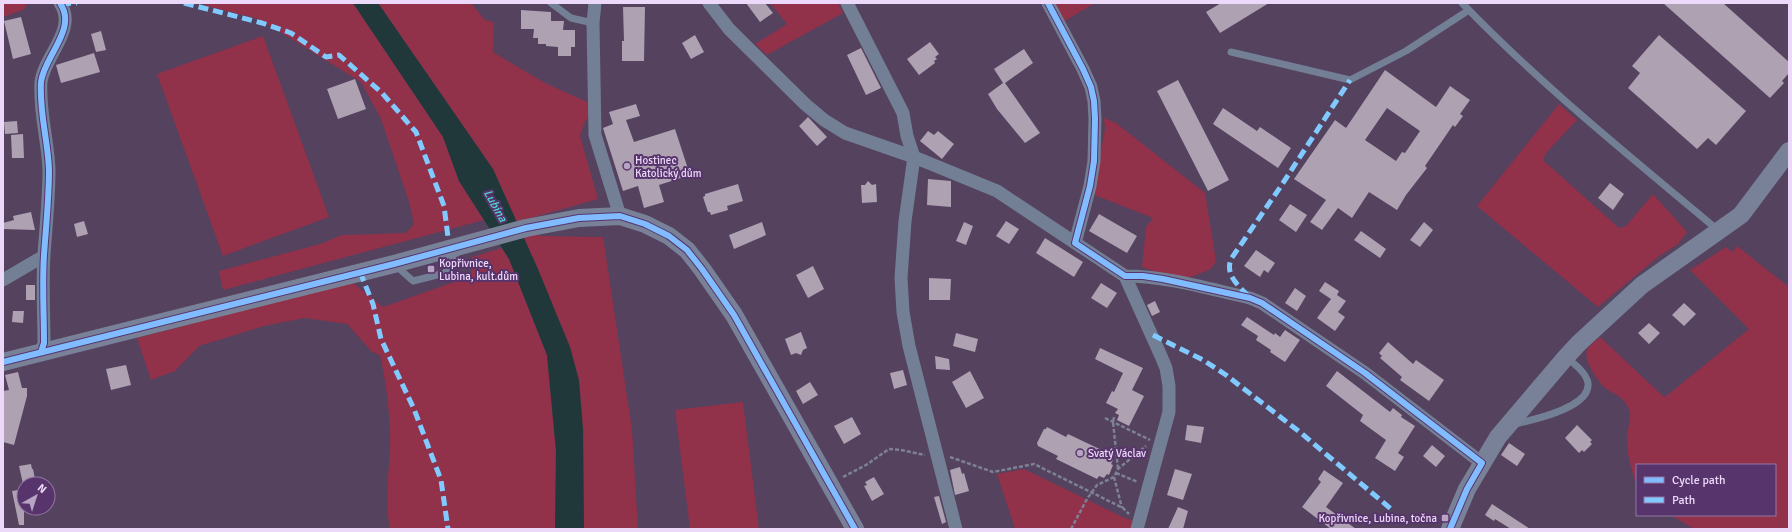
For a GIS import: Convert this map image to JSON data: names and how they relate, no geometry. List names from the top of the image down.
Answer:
{
  "water": ["Lubina"],
  "places": {
    "other": ["Hostinec Katolický dům", "Svatý Václav"],
    "transit": ["Kopřivnice, Lubina, kult.dům", "Kopřivnice, Lubina, točna"]
  },
  "legend": ["Cycle path", "Path"],
  "north": "top right"
}
